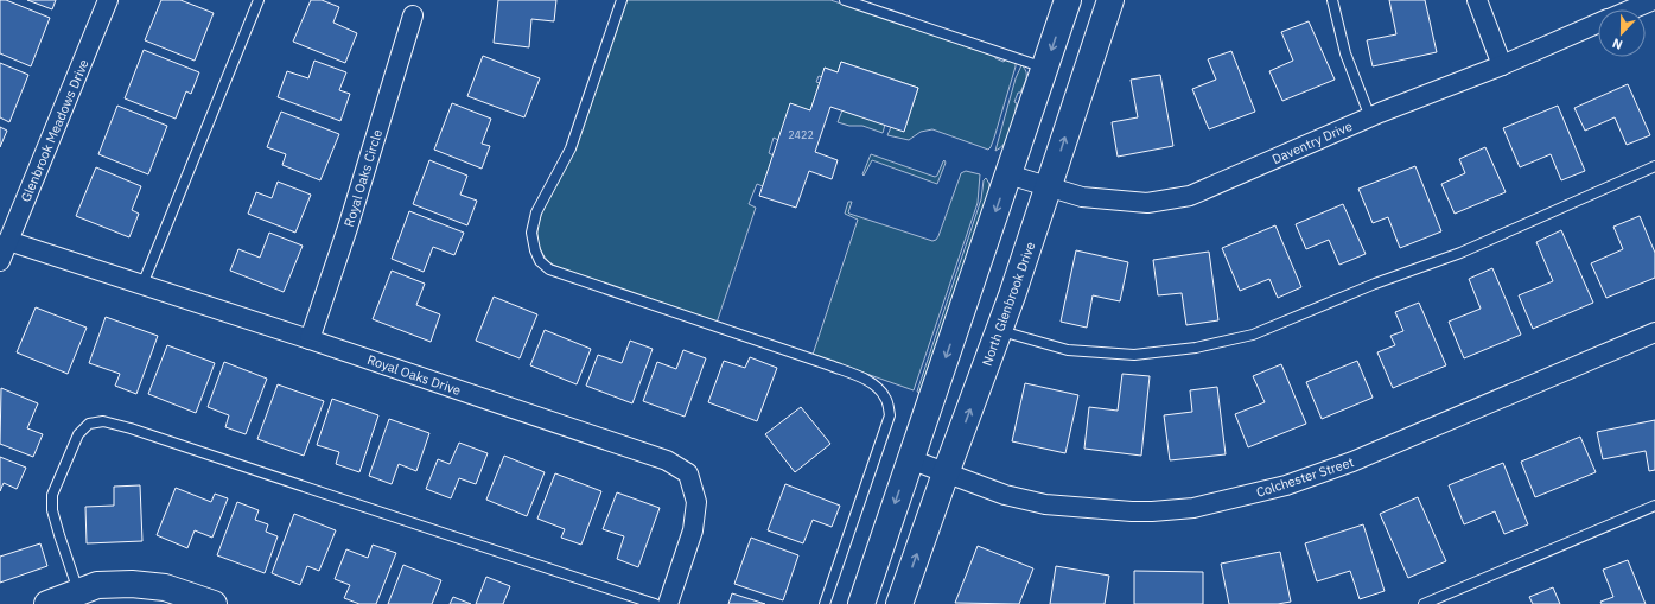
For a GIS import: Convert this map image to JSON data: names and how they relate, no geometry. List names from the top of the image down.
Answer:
{
  "streets": {
    "main road": ["North Glenbrook Drive"],
    "street": [
      "Glenbrook Meadows Drive",
      "Daventry Drive",
      "Royal Oaks Circle",
      "Royal Oaks Drive",
      "Colchester Street"
    ]
  },
  "crossings": [
    ["Glenbrook Meadows Drive", "Royal Oaks Drive"],
    ["Daventry Drive", "North Glenbrook Drive"],
    ["Royal Oaks Circle", "Royal Oaks Drive"],
    ["North Glenbrook Drive", "Colchester Street"]
  ],
  "house_numbers": ["2422"],
  "north": "bottom"
}
